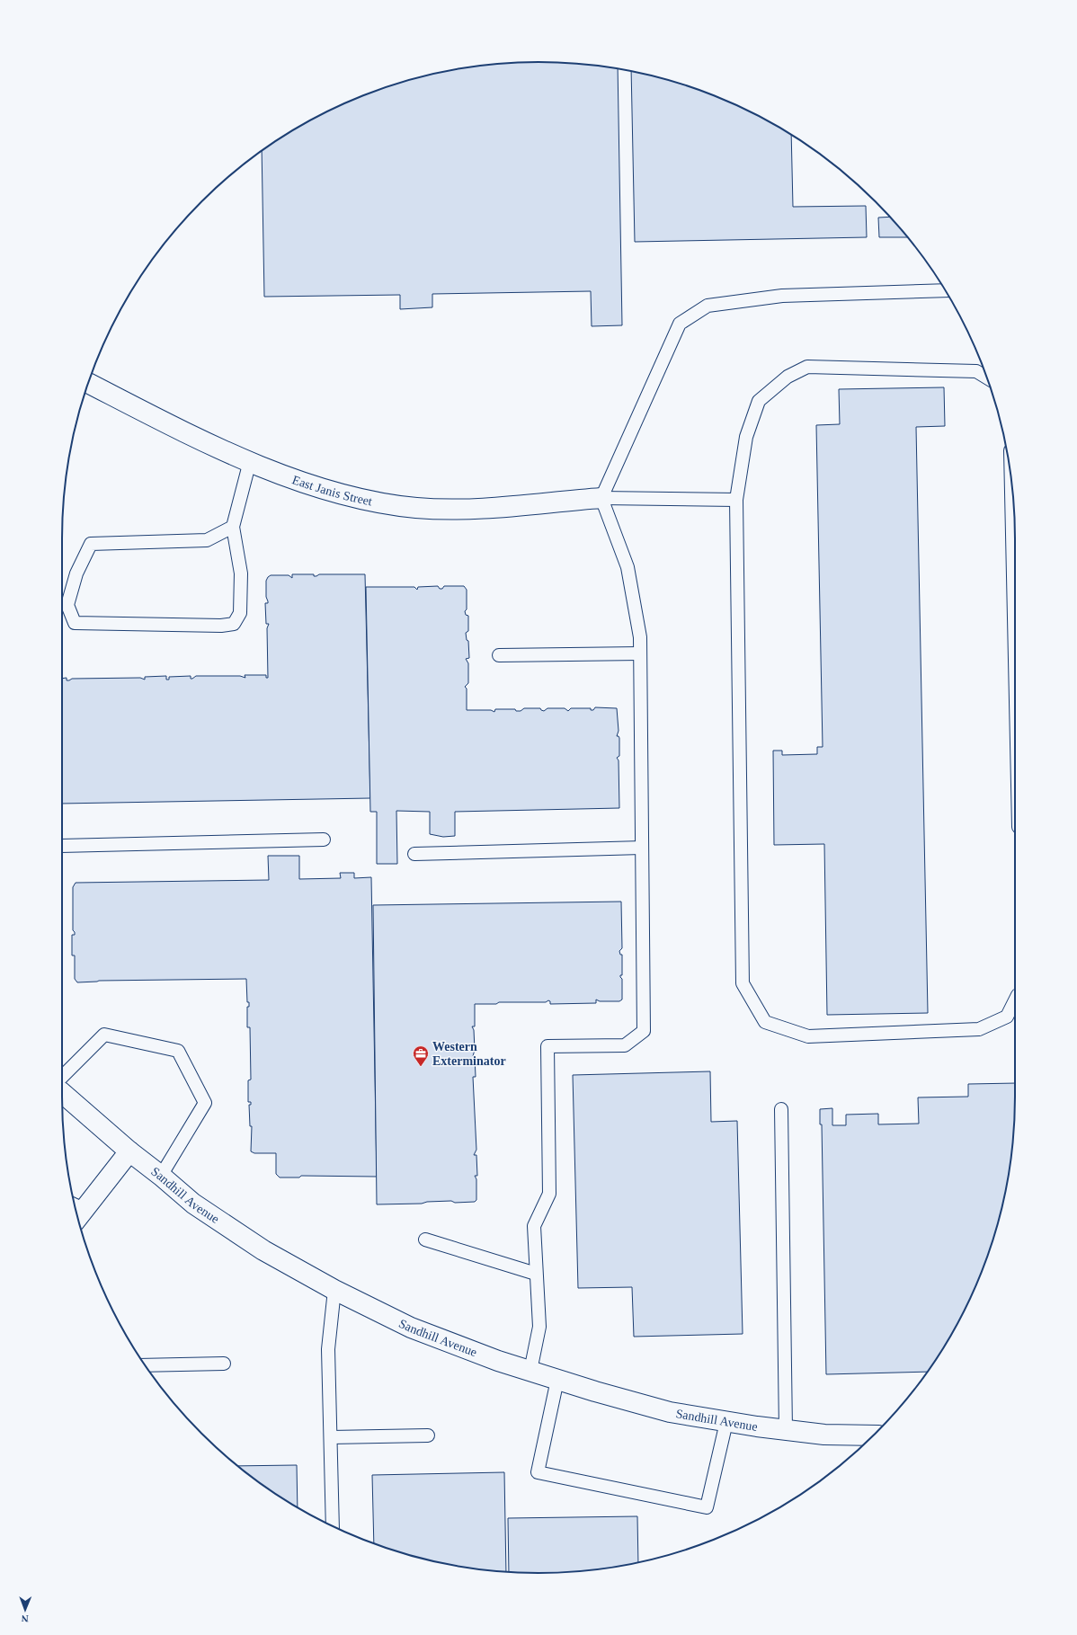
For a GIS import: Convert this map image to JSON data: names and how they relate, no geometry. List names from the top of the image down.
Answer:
{
  "streets": {
    "street": ["East Janis Street", "Sandhill Avenue"]
  },
  "places": {
    "office": ["Western Exterminator"]
  },
  "north": "bottom"
}
